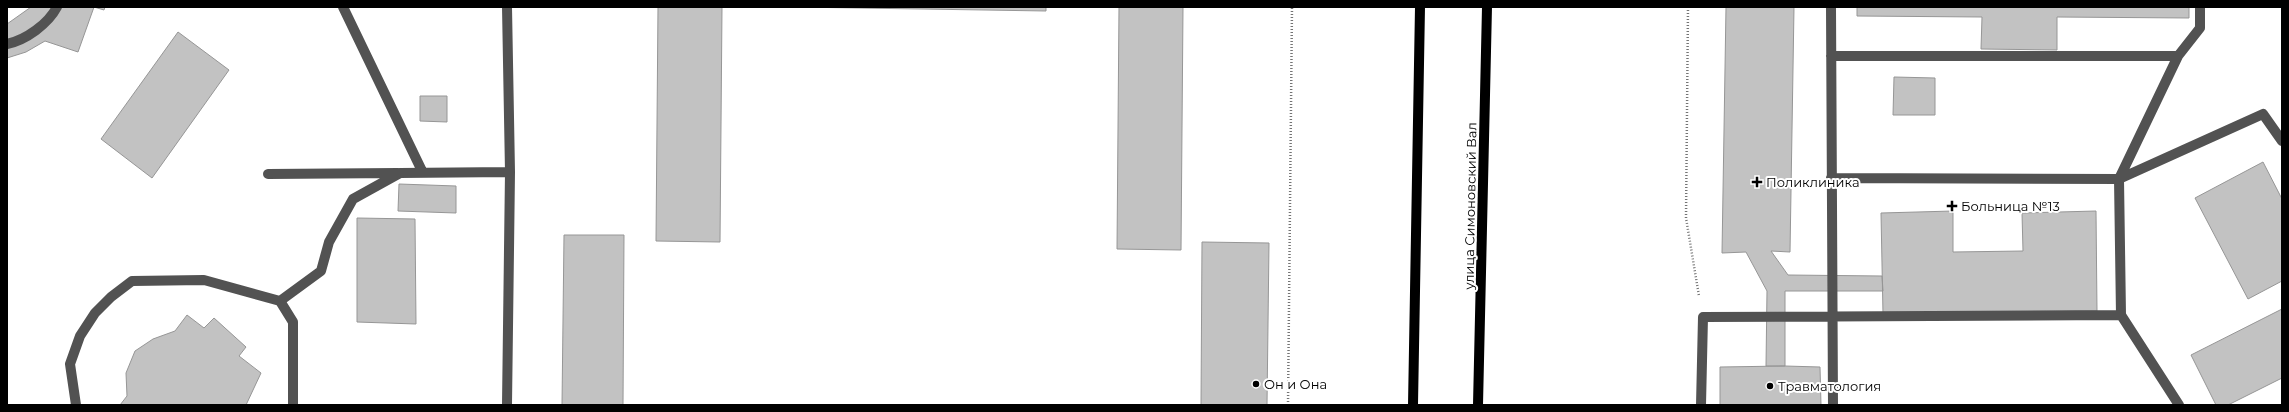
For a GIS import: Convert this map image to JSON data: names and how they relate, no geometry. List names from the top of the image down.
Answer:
{
  "streets": {
    "main road": ["улица Симоновский Вал"]
  },
  "places": {
    "health": ["Поликлиника", "Больница №13"],
    "other": ["Он и Она", "Травматология"]
  }
}
